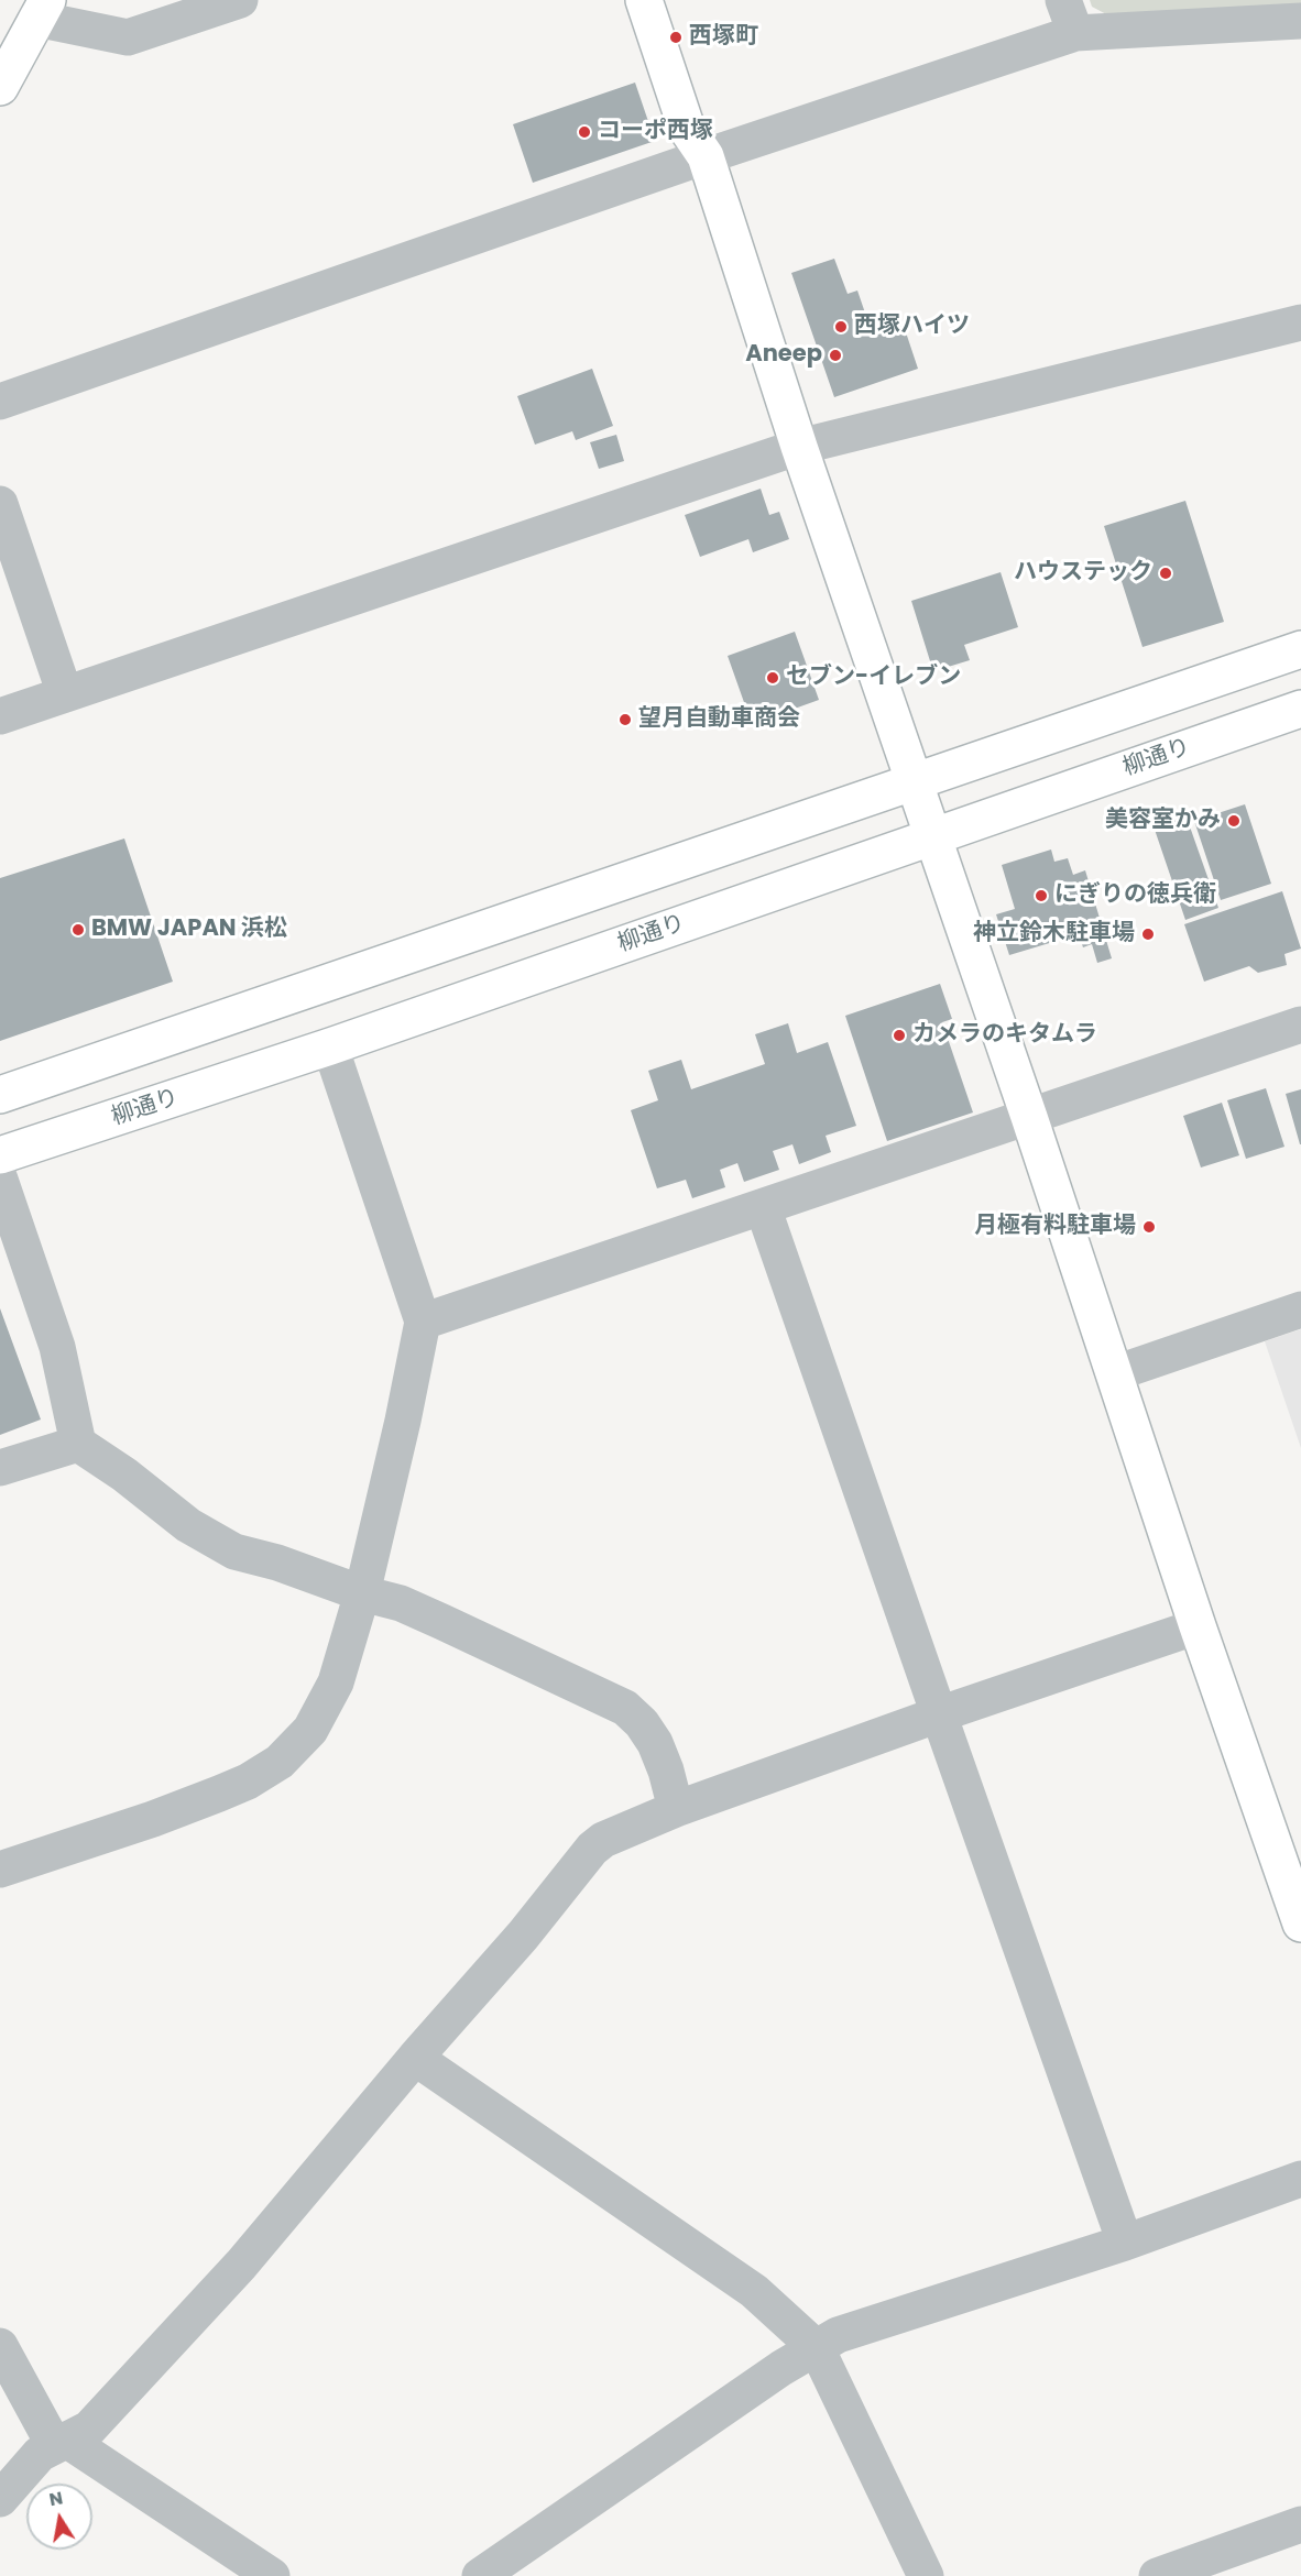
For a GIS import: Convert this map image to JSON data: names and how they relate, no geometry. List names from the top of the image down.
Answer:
{
  "streets": {
    "street": ["柳通り"]
  },
  "places": [
    "西塚町",
    "コーポ西塚",
    "西塚ハイツ",
    "Aneep",
    "ハウステック",
    "セブン-イレブン",
    "望月自動車商会",
    "美容室かみ",
    "にぎりの徳兵衛",
    "BMW JAPAN 浜松",
    "神立鈴木駐車場",
    "カメラのキタムラ",
    "月極有料駐車場"
  ],
  "north": "top"
}
